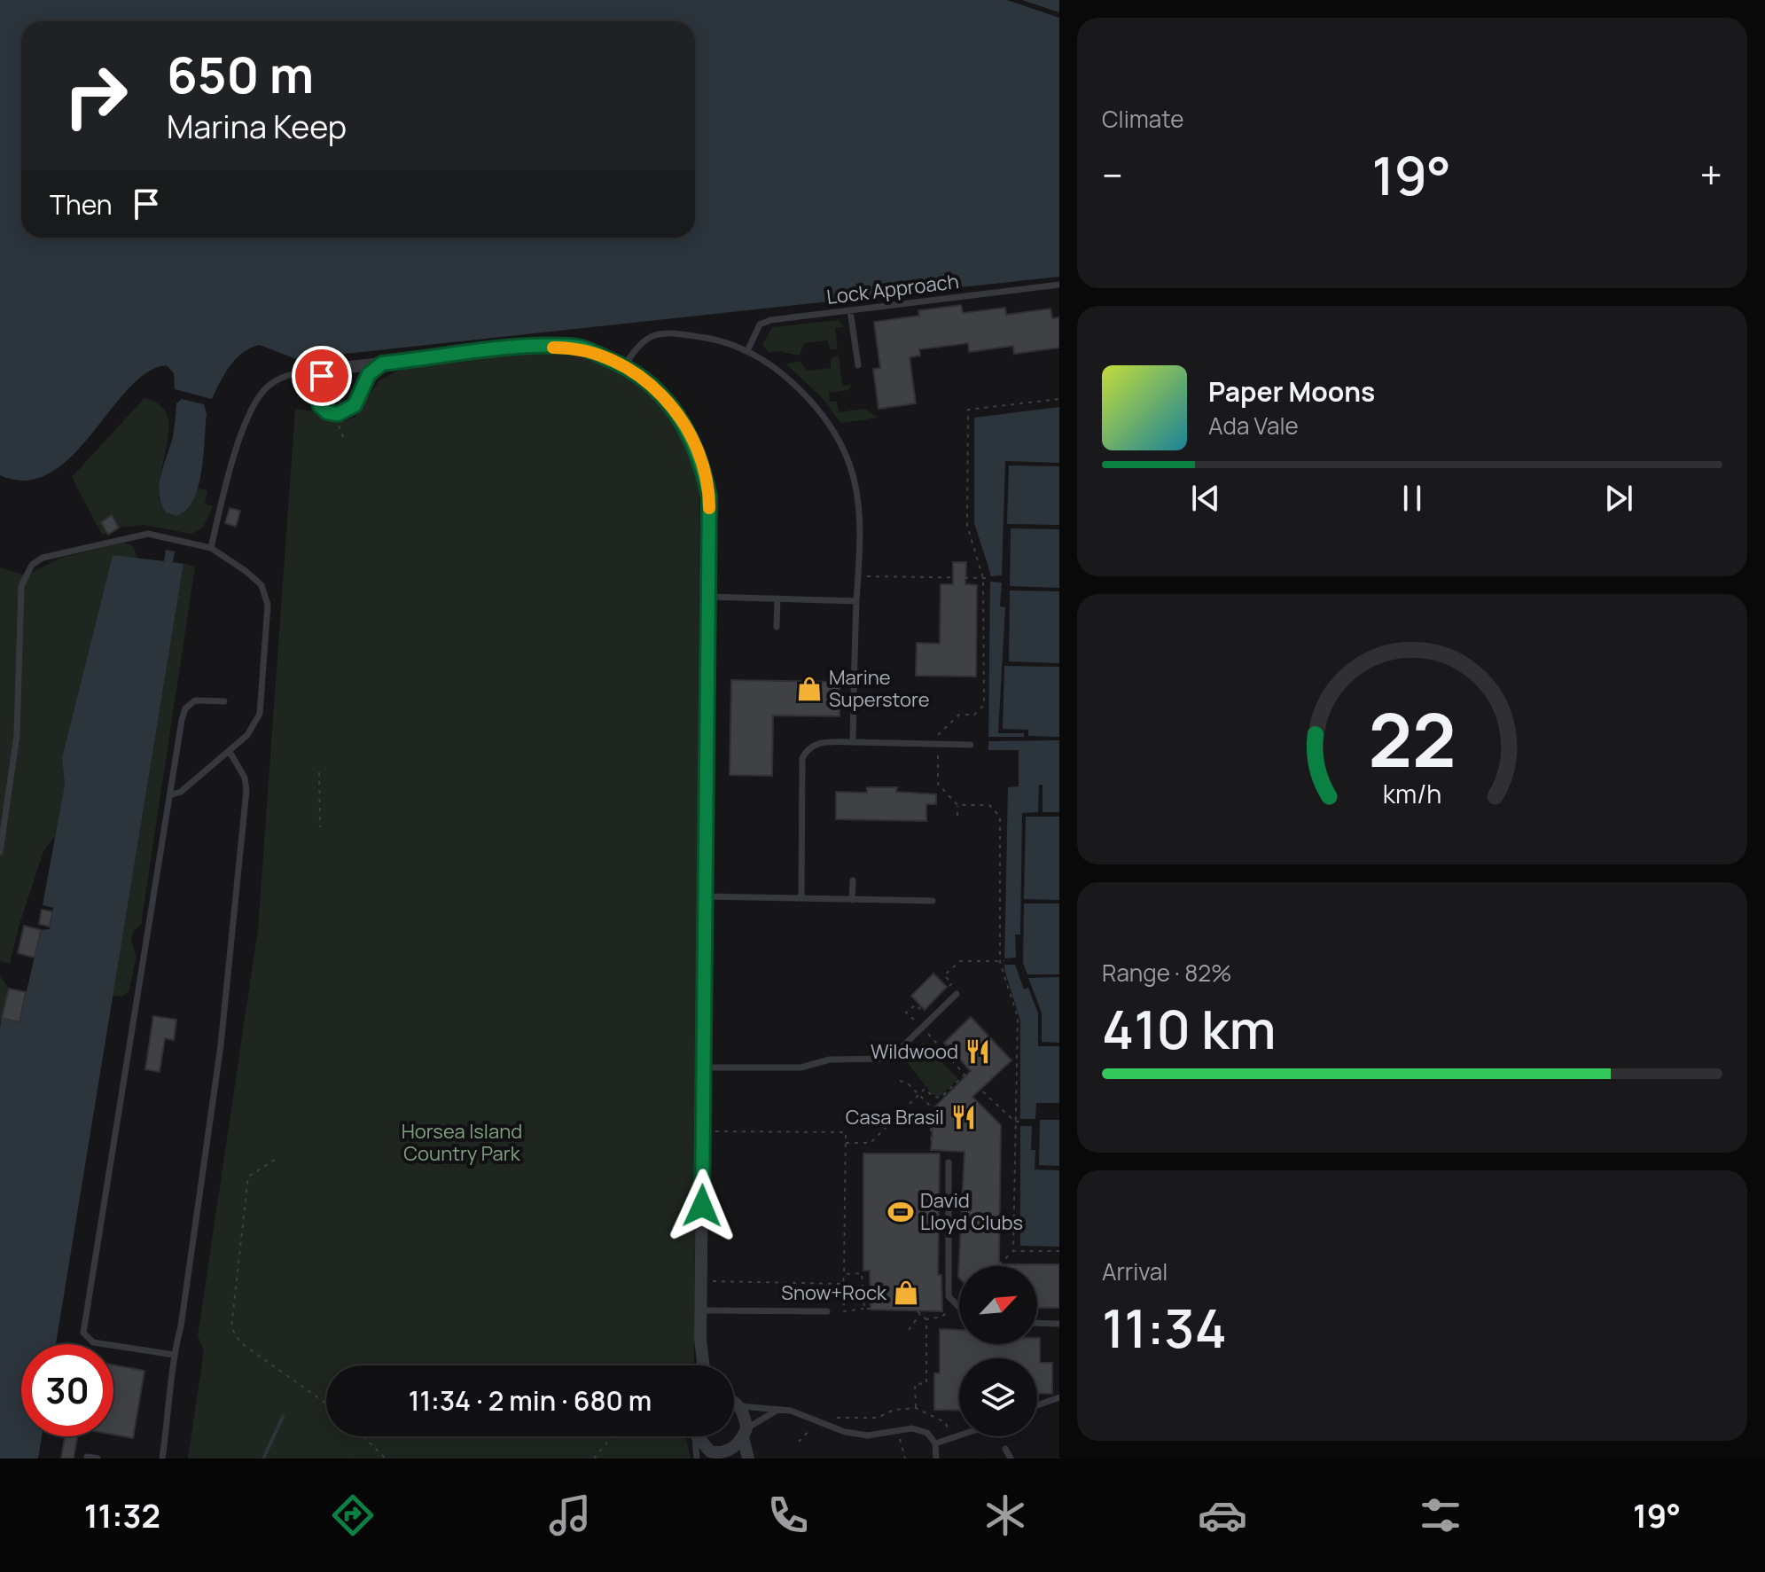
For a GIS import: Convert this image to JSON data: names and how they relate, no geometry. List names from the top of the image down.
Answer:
{
  "streets": {
    "lane": ["Lock Approach"]
  },
  "parks": ["Horsea Island Country Park"],
  "places": {
    "shop": ["Marine Superstore", "Snow+Rock"],
    "restaurant": ["Wildwood", "Casa Brasil"],
    "sports": ["David Lloyd Clubs"]
  },
  "north": "top right",
  "page": {
    "tile": [
      "Climate",
      ["Range · 82%", "410 km"],
      ["Arrival", "11:34"]
    ],
    "turn": ["650 m", "Marina Keep"],
    "heat": ["−", "19°", "+"],
    "then": "Then",
    "song": ["Paper Moons", "Ada Vale"],
    "limit": "30",
    "trip": "11:34 · 2 min · 680 m",
    "tabs": ["11:32", "19°"],
    "gauge": ["22", "km/h"]
  }
}
